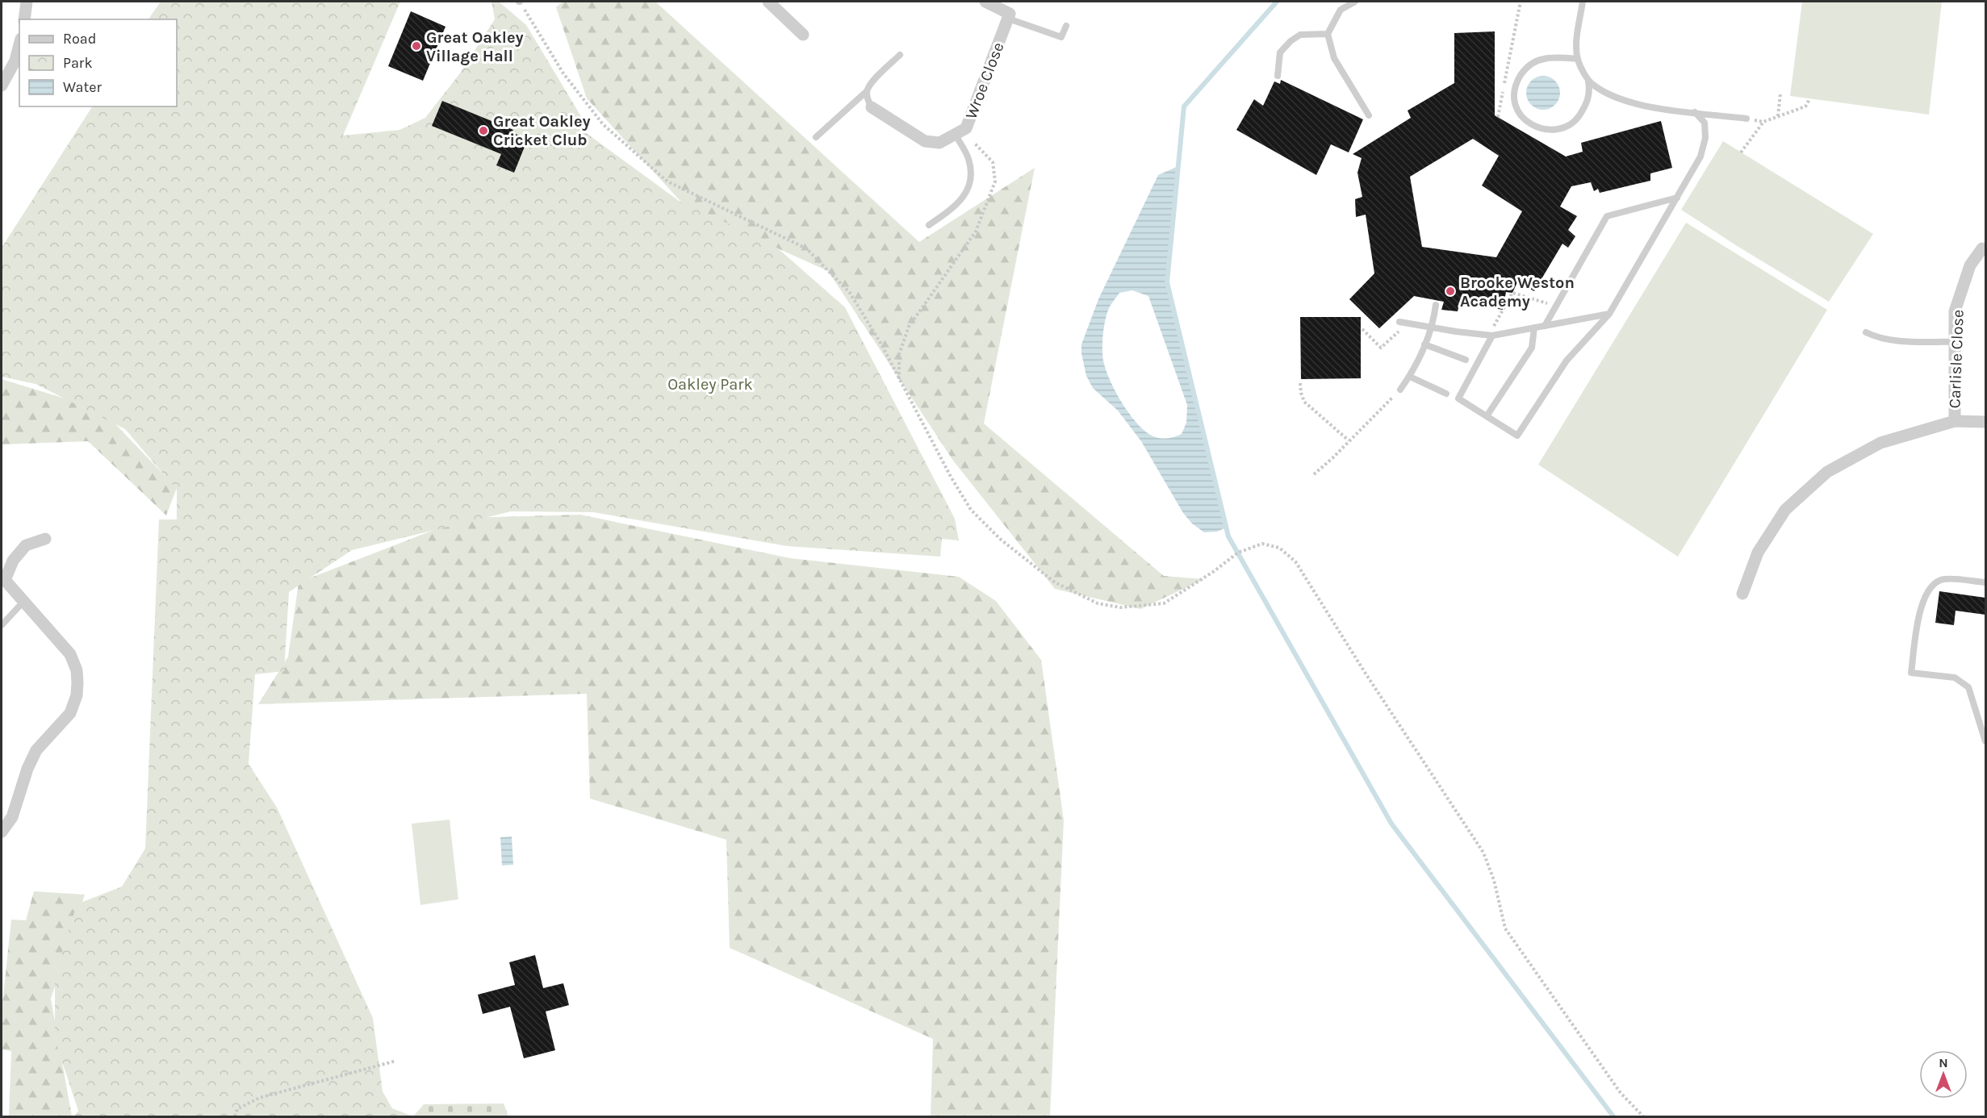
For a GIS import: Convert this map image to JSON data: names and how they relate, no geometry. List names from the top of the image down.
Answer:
{
  "streets": {
    "street": ["Wroe Close", "Carlisle Close"]
  },
  "parks": ["Oakley Park"],
  "places": ["Great Oakley Village Hall", "Great Oakley Cricket Club", "Brooke Weston Academy"],
  "legend": ["Road", "Park", "Water"],
  "north": "top"
}
